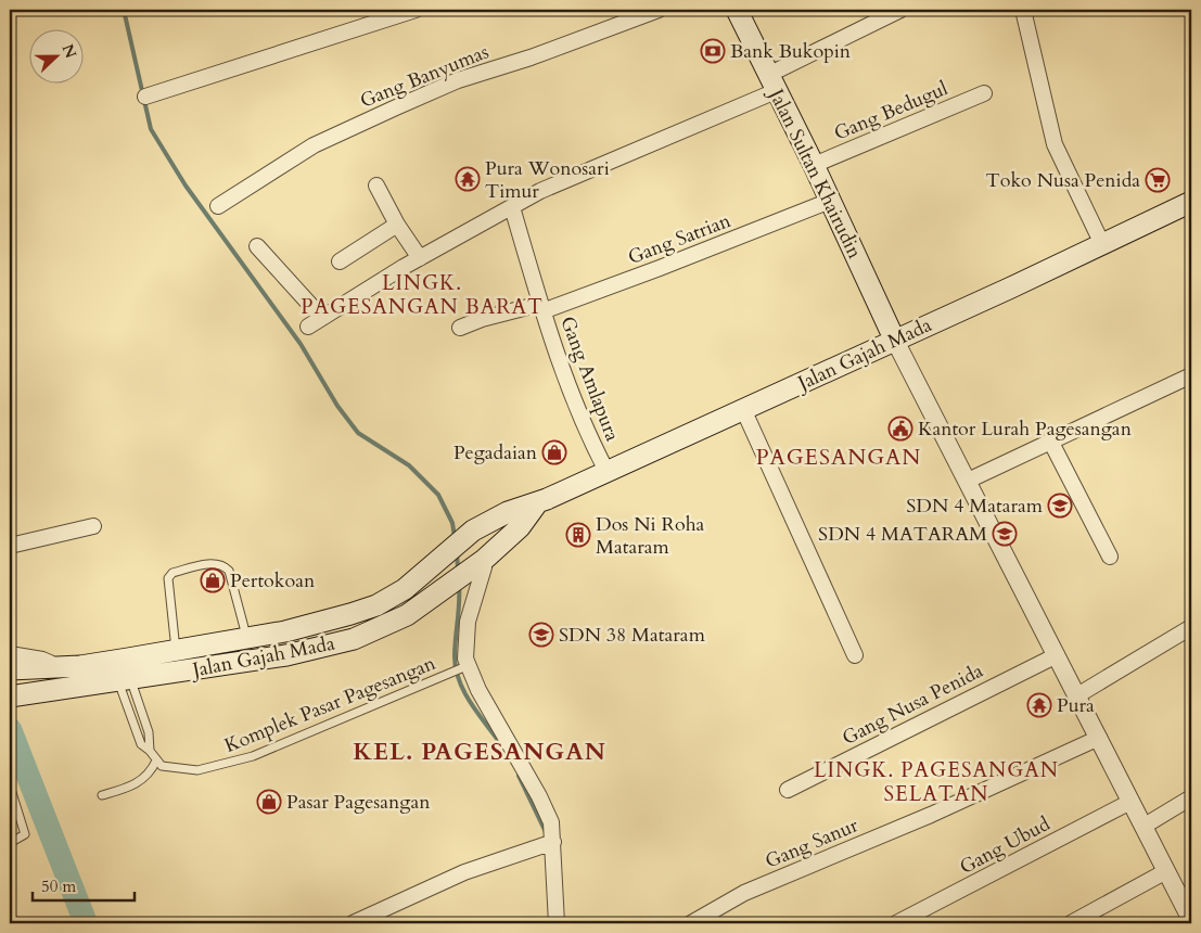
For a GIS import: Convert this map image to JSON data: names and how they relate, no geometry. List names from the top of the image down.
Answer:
{
  "streets": {
    "main road": ["Jalan Sultan Khairudin", "Jalan Gajah Mada"],
    "street": [
      "Gang Banyumas",
      "Gang Bedugul",
      "Gang Satrian",
      "Gang Amlapura",
      "Gang Nusa Penida",
      "Gang Sanur",
      "Gang Ubud"
    ],
    "lane": ["Komplek Pasar Pagesangan"]
  },
  "crossings": [
    ["Gang Bedugul", "Jalan Sultan Khairudin"],
    ["Jalan Sultan Khairudin", "Gang Satrian"],
    ["Jalan Sultan Khairudin", "Jalan Gajah Mada"],
    ["Gang Satrian", "Gang Amlapura"],
    ["Jalan Gajah Mada", "Gang Amlapura"]
  ],
  "districts": [
    "LINGK. PAGESANGAN BARAT",
    "PAGESANGAN",
    "KEL. PAGESANGAN",
    "LINGK. PAGESANGAN SELATAN"
  ],
  "places": {
    "bank": ["Bank Bukopin"],
    "temple": ["Pura Wonosari Timur", "Pura"],
    "supermarket": ["Toko Nusa Penida"],
    "public building": ["Kantor Lurah Pagesangan"],
    "shop": ["Pegadaian", "Pertokoan", "Pasar Pagesangan"],
    "school or university": ["SDN 4 Mataram", "SDN 4 MATARAM", "SDN 38 Mataram"],
    "building": ["Dos Ni Roha Mataram"]
  },
  "scale_bar": "50 m",
  "north": "right"
}
